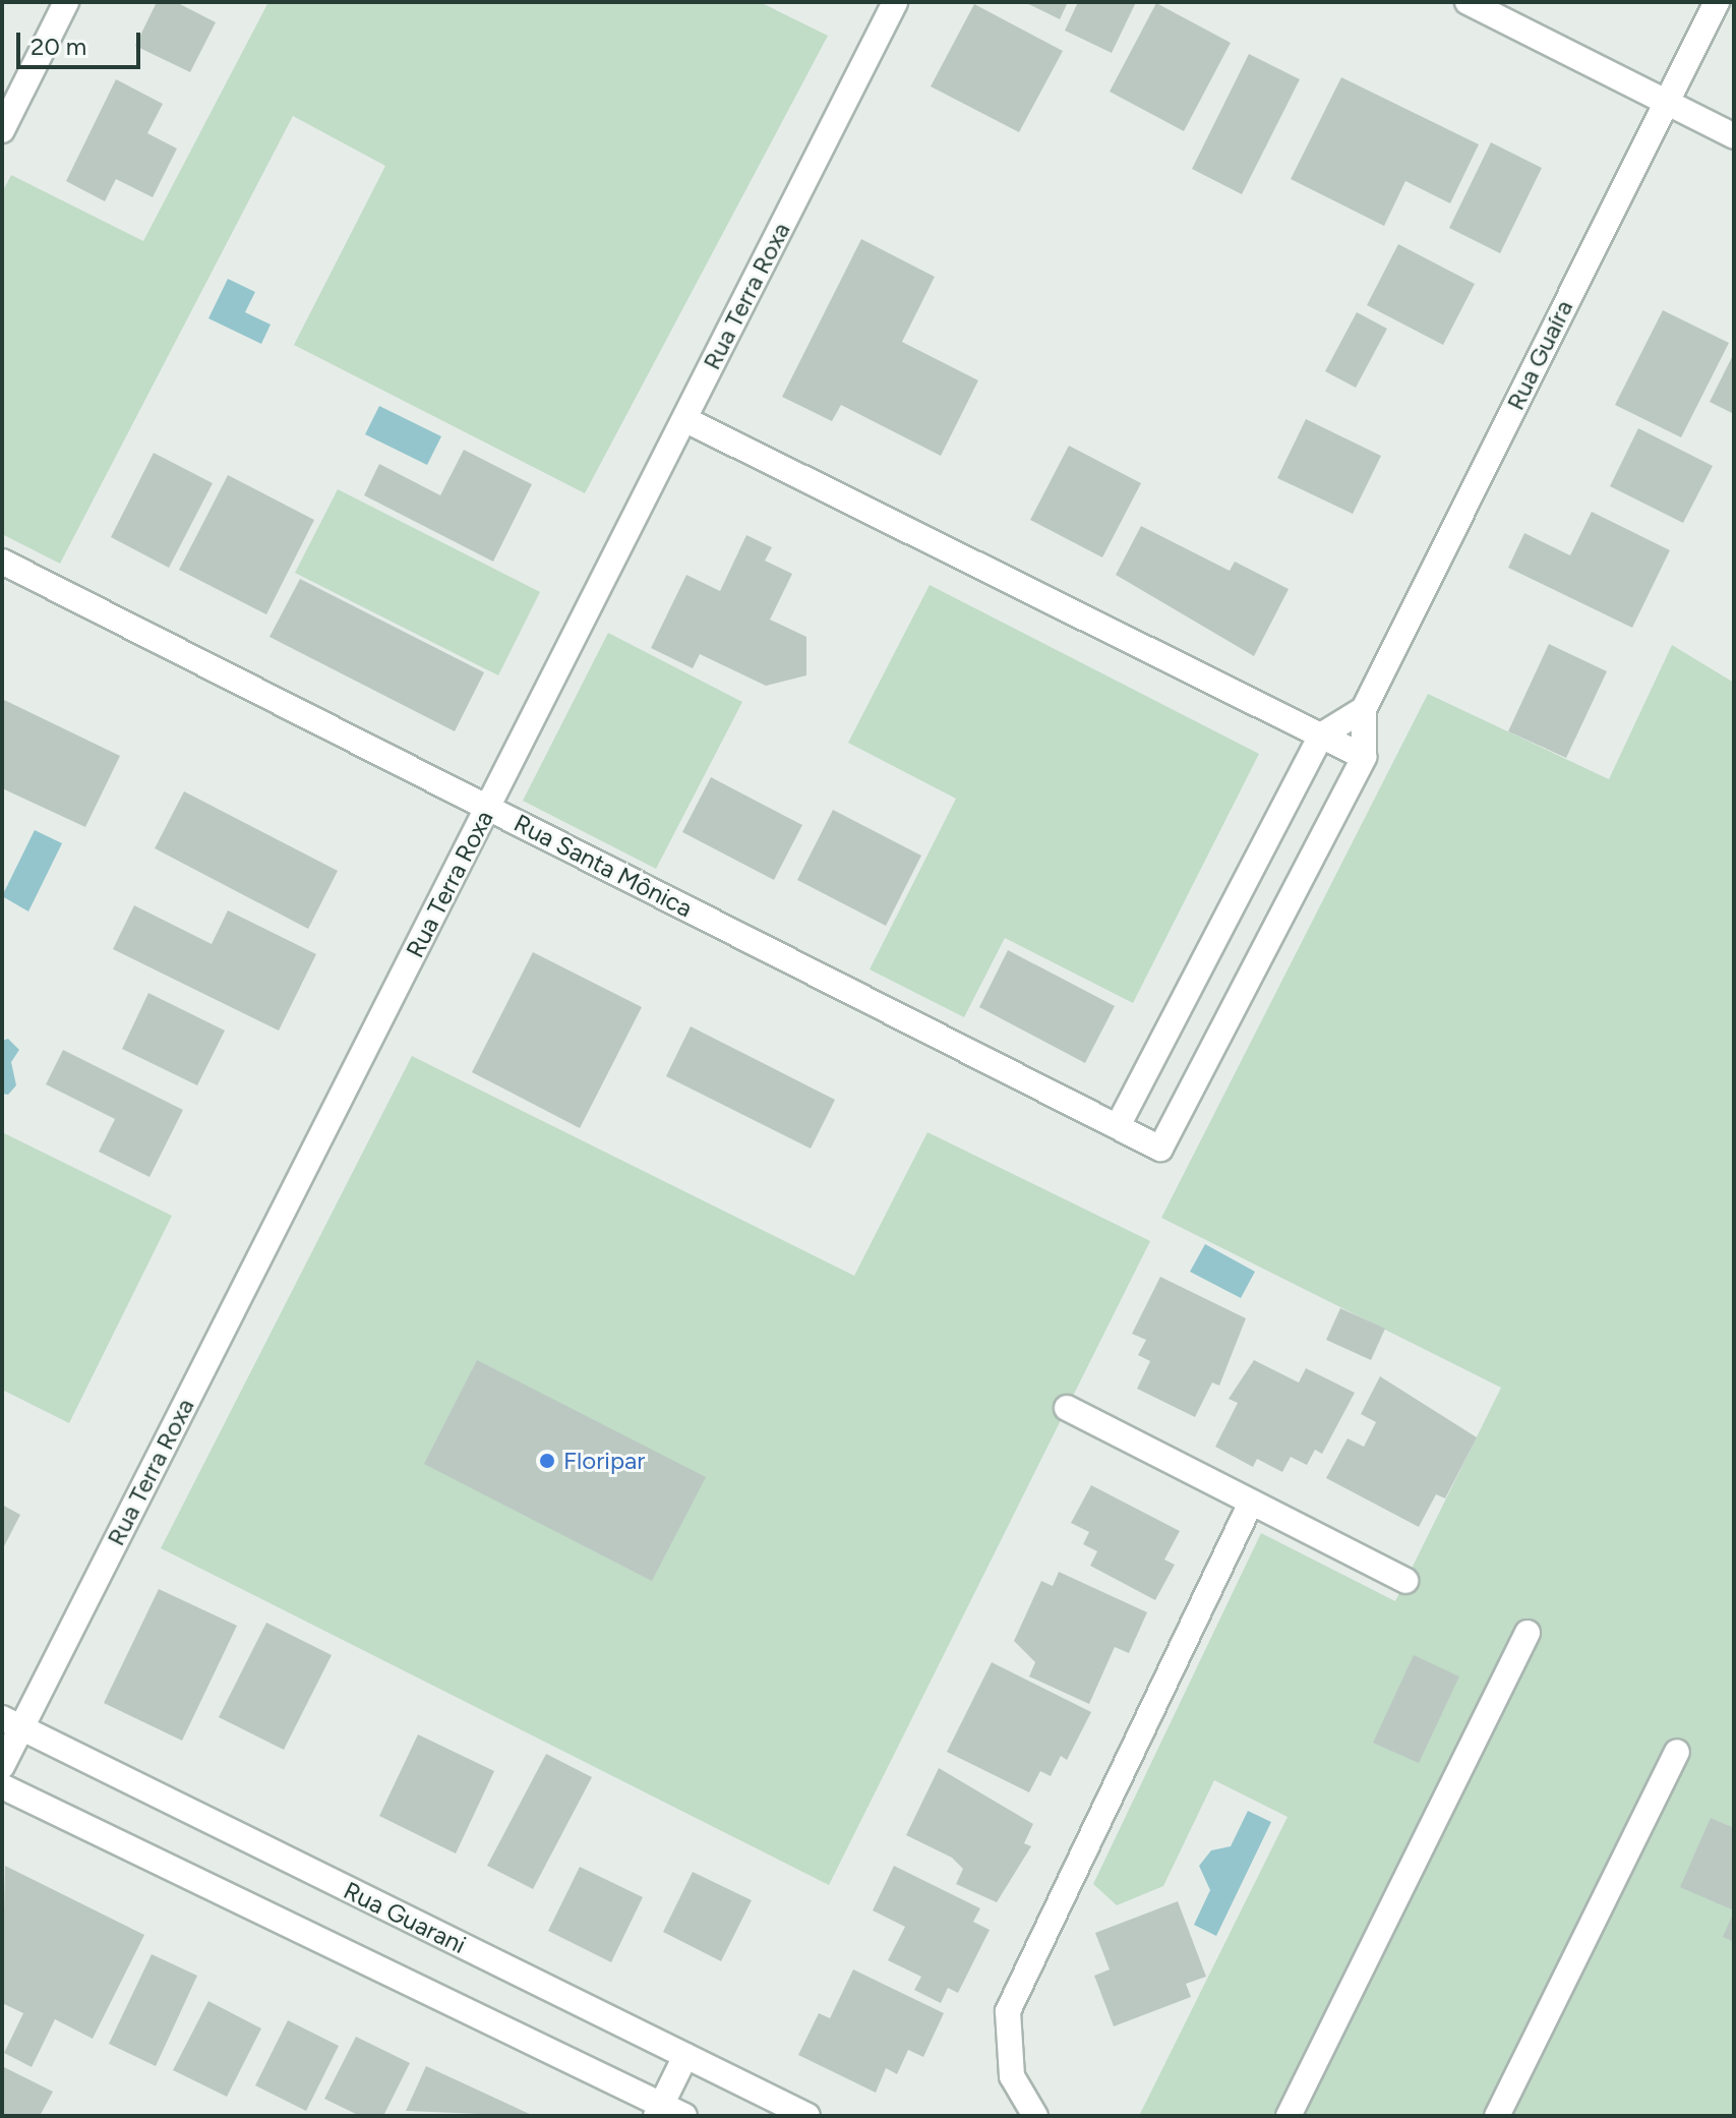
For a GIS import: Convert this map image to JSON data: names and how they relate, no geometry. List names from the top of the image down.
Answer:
{
  "streets": {
    "street": [
      "Rua Terra Roxa",
      "Rua Guaíra",
      "Rua Santa Mônica",
      "Rua Guarani"
    ]
  },
  "crossings": [
    ["Rua Terra Roxa", "Rua Santa Mônica"],
    ["Rua Terra Roxa", "Rua Guarani"],
    ["Rua Guaíra", "Rua Santa Mônica"]
  ],
  "places": ["Floripar"],
  "scale_bar": "20 m"
}
